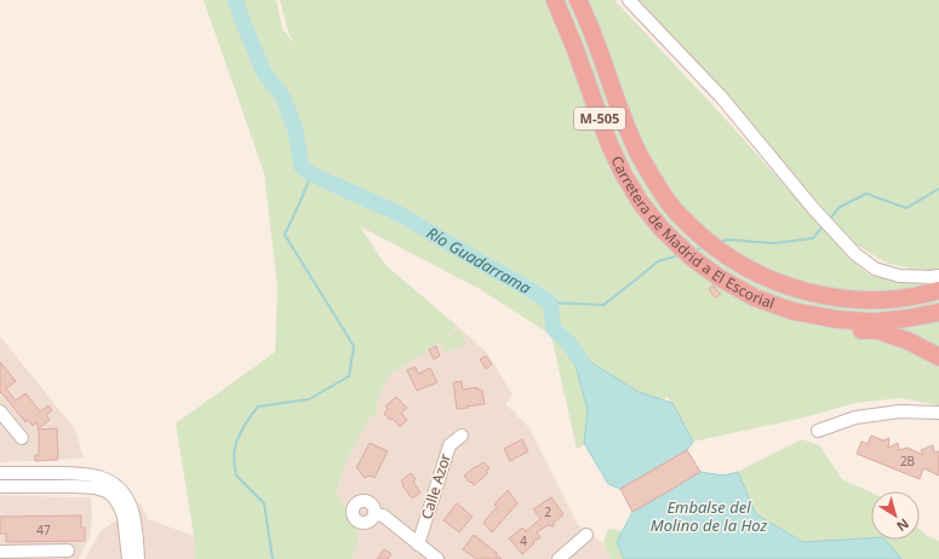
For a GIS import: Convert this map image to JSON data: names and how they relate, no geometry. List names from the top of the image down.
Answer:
{
  "streets": {
    "highway": ["M-505", "Carretera de Madrid a El Escorial"],
    "street": ["Calle Azor"]
  },
  "crossings": [
    ["M-505", "Carretera de Madrid a El Escorial"]
  ],
  "water": ["Río Guadarrama", "Embalse del Molino de la Hoz"],
  "house_numbers": [
    "2B",
    "2",
    "47",
    "4"
  ],
  "north": "bottom right"
}
